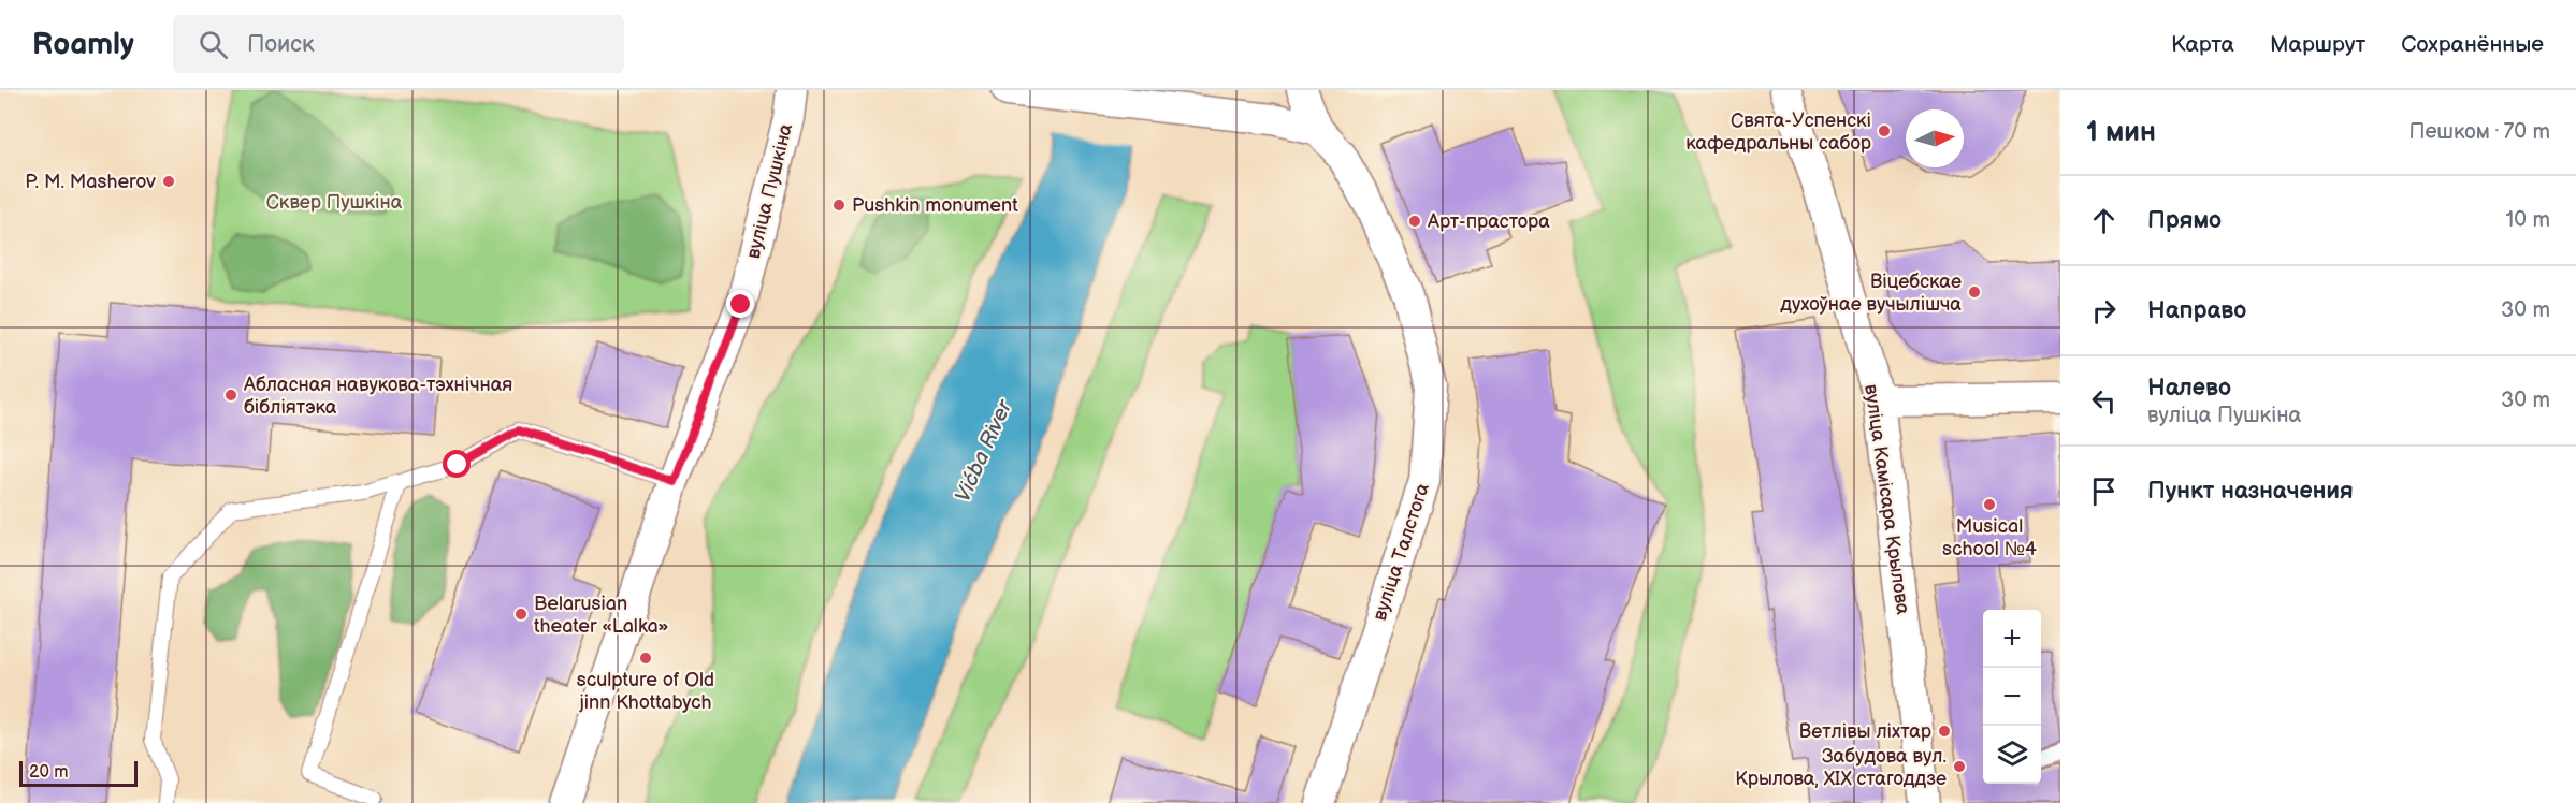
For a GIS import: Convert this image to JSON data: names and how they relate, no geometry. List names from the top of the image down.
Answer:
{
  "streets": {
    "street": ["вуліца Пушкіна", "вуліца Камісара Крылова", "вуліца Талстога"]
  },
  "water": ["Vićba River"],
  "parks": ["Сквер Пушкіна"],
  "places": [
    "Свята-Успенскі кафедральны сабор",
    "P. M. Masherov",
    "Pushkin monument",
    "Арт-прастора",
    "Віцебскае духоўнае вучылішча",
    "Абласная навукова-тэхнічная бібліятэка",
    "Musical school №4",
    "Belarusian theater «Lalka»",
    "sculpture of Old jinn Khottabych",
    "Ветлівы ліхтар",
    "Забудова вул. Крылова, XIX стагоддзе"
  ],
  "scale_bar": "20 m",
  "north": "right",
  "page": {
    "header": "Roamly",
    "search": "Поиск",
    "nav": ["Карта", "Маршрут", "Сохранённые"],
    "heading": ["1 мин", "Пешком · 70 m"],
    "list": [
      ["Прямо", "10 m"],
      ["Направо", "30 m"],
      ["Налево", "вуліца Пушкіна", "30 m"],
      "Пункт назначения"
    ],
    "map_buttons": ["+", "−"],
    "scale": "20 m"
  }
}
